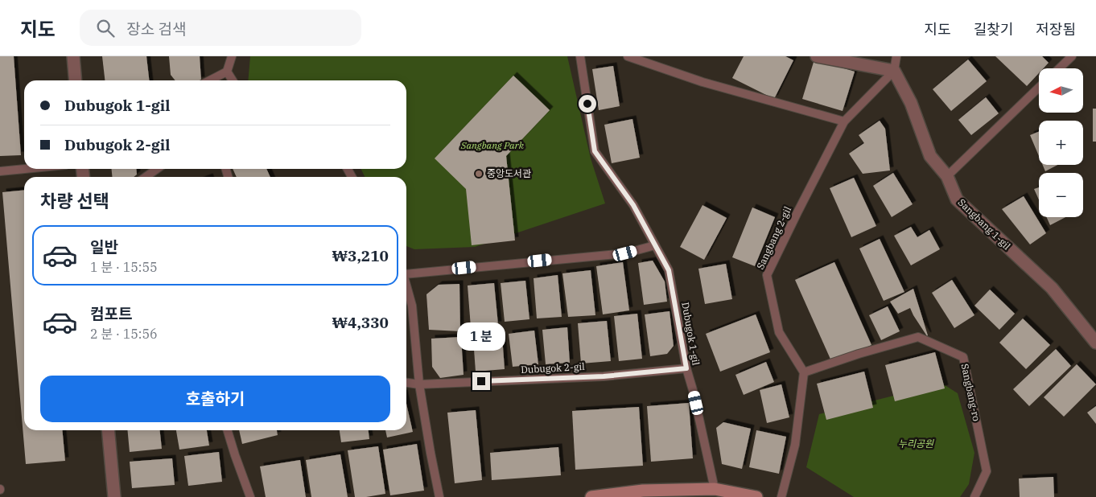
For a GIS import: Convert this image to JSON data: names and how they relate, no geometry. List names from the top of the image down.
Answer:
{
  "streets": {
    "street": ["Sangbang 1-gil"],
    "lane": [
      "Sangbang 2-gil",
      "Dubugok 1-gil",
      "Dubugok 2-gil",
      "Sangbang-ro"
    ]
  },
  "crossings": [
    ["Sangbang 1-gil", "Sangbang 2-gil"],
    ["Sangbang 2-gil", "Sangbang-ro"],
    ["Dubugok 1-gil", "Dubugok 2-gil"]
  ],
  "parks": ["Sangbang Park", "누리공원"],
  "places": ["중앙도서관"],
  "north": "left",
  "page": {
    "header": "지도",
    "search": "장소 검색",
    "nav": ["지도", "길찾기", "저장됨"],
    "map_buttons": ["+", "−"],
    "banner": ["Dubugok 1-gil", "Dubugok 2-gil"],
    "heading": "차량 선택",
    "list": [
      {
        "name": "일반",
        "note": "1 분 · 15:55",
        "value": "₩3,210"
      },
      {
        "name": "컴포트",
        "note": "2 분 · 15:56",
        "value": "₩4,330"
      }
    ],
    "bubble": "1 분",
    "buttons": "호출하기"
  }
}
